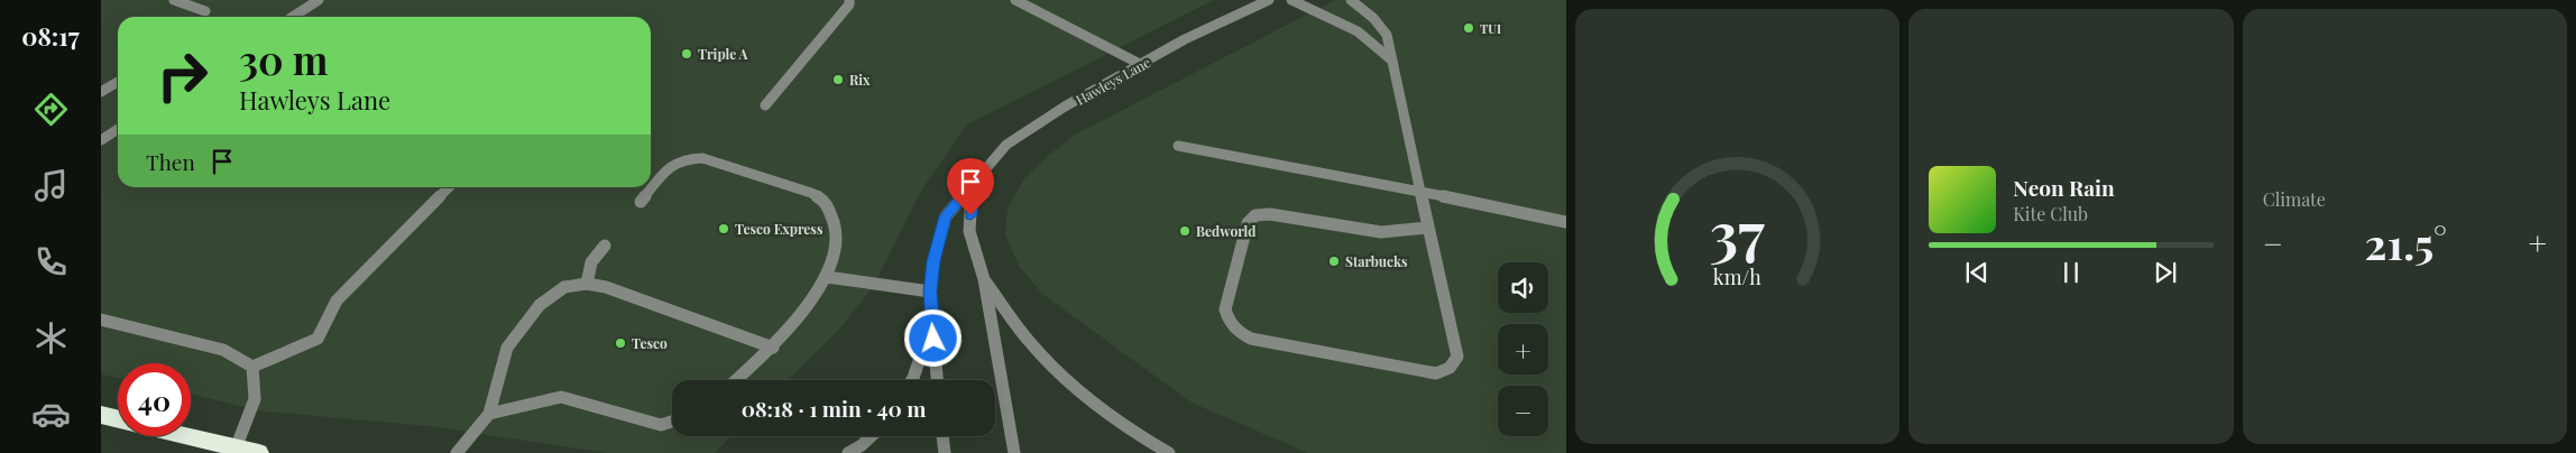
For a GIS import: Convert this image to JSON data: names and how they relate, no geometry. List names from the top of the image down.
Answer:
{
  "streets": {
    "street": ["Hawleys Lane"]
  },
  "places": [
    "TUI",
    "Triple A",
    "Rix",
    "Tesco Express",
    "Bedworld",
    "Starbucks",
    "Tesco"
  ],
  "page": {
    "tabs": "08:17",
    "tile": "Climate",
    "turn": ["30 m", "Hawleys Lane"],
    "then": "Then",
    "song": ["Neon Rain", "Kite Club"],
    "heat": ["−", "21.5°", "+"],
    "map_buttons": ["+", "−"],
    "limit": "40",
    "trip": "08:18 · 1 min · 40 m",
    "gauge": ["37", "km/h"]
  }
}
